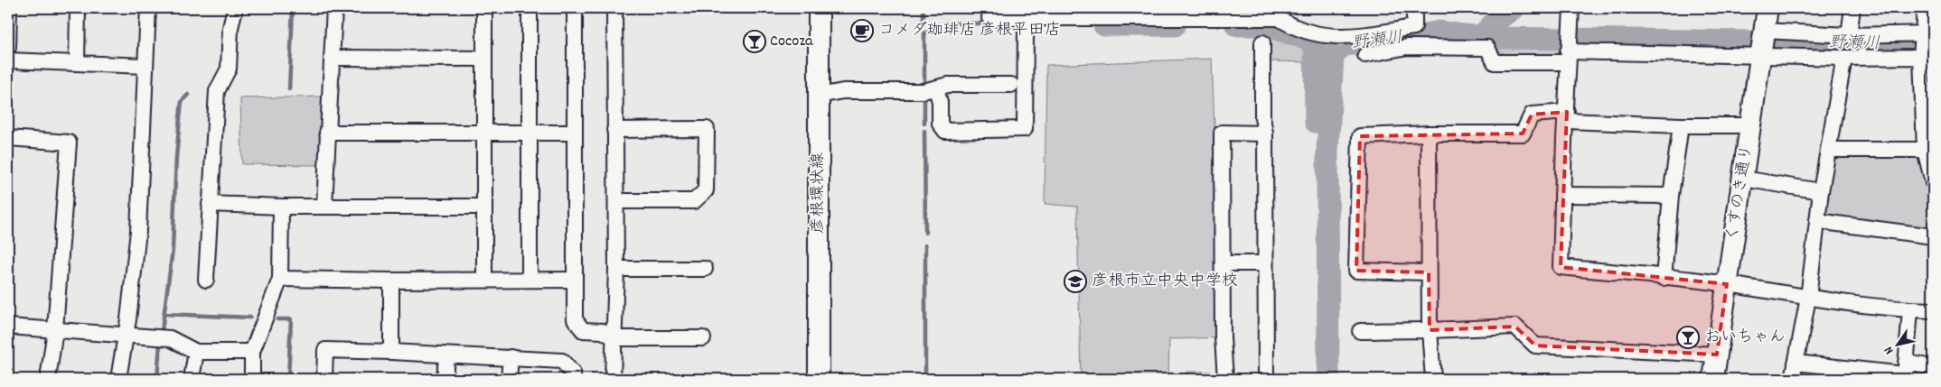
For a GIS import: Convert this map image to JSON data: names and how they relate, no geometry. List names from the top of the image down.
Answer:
{
  "streets": {
    "street": ["彦根環状線", "くすのき通り"]
  },
  "water": ["野瀬川"],
  "places": {
    "cafe": ["コメダ珈琲店 彦根平田店"],
    "bar": ["Cocoza", "おいちゃん"],
    "school or university": ["彦根市立中央中学校"]
  },
  "north": "bottom left"
}
